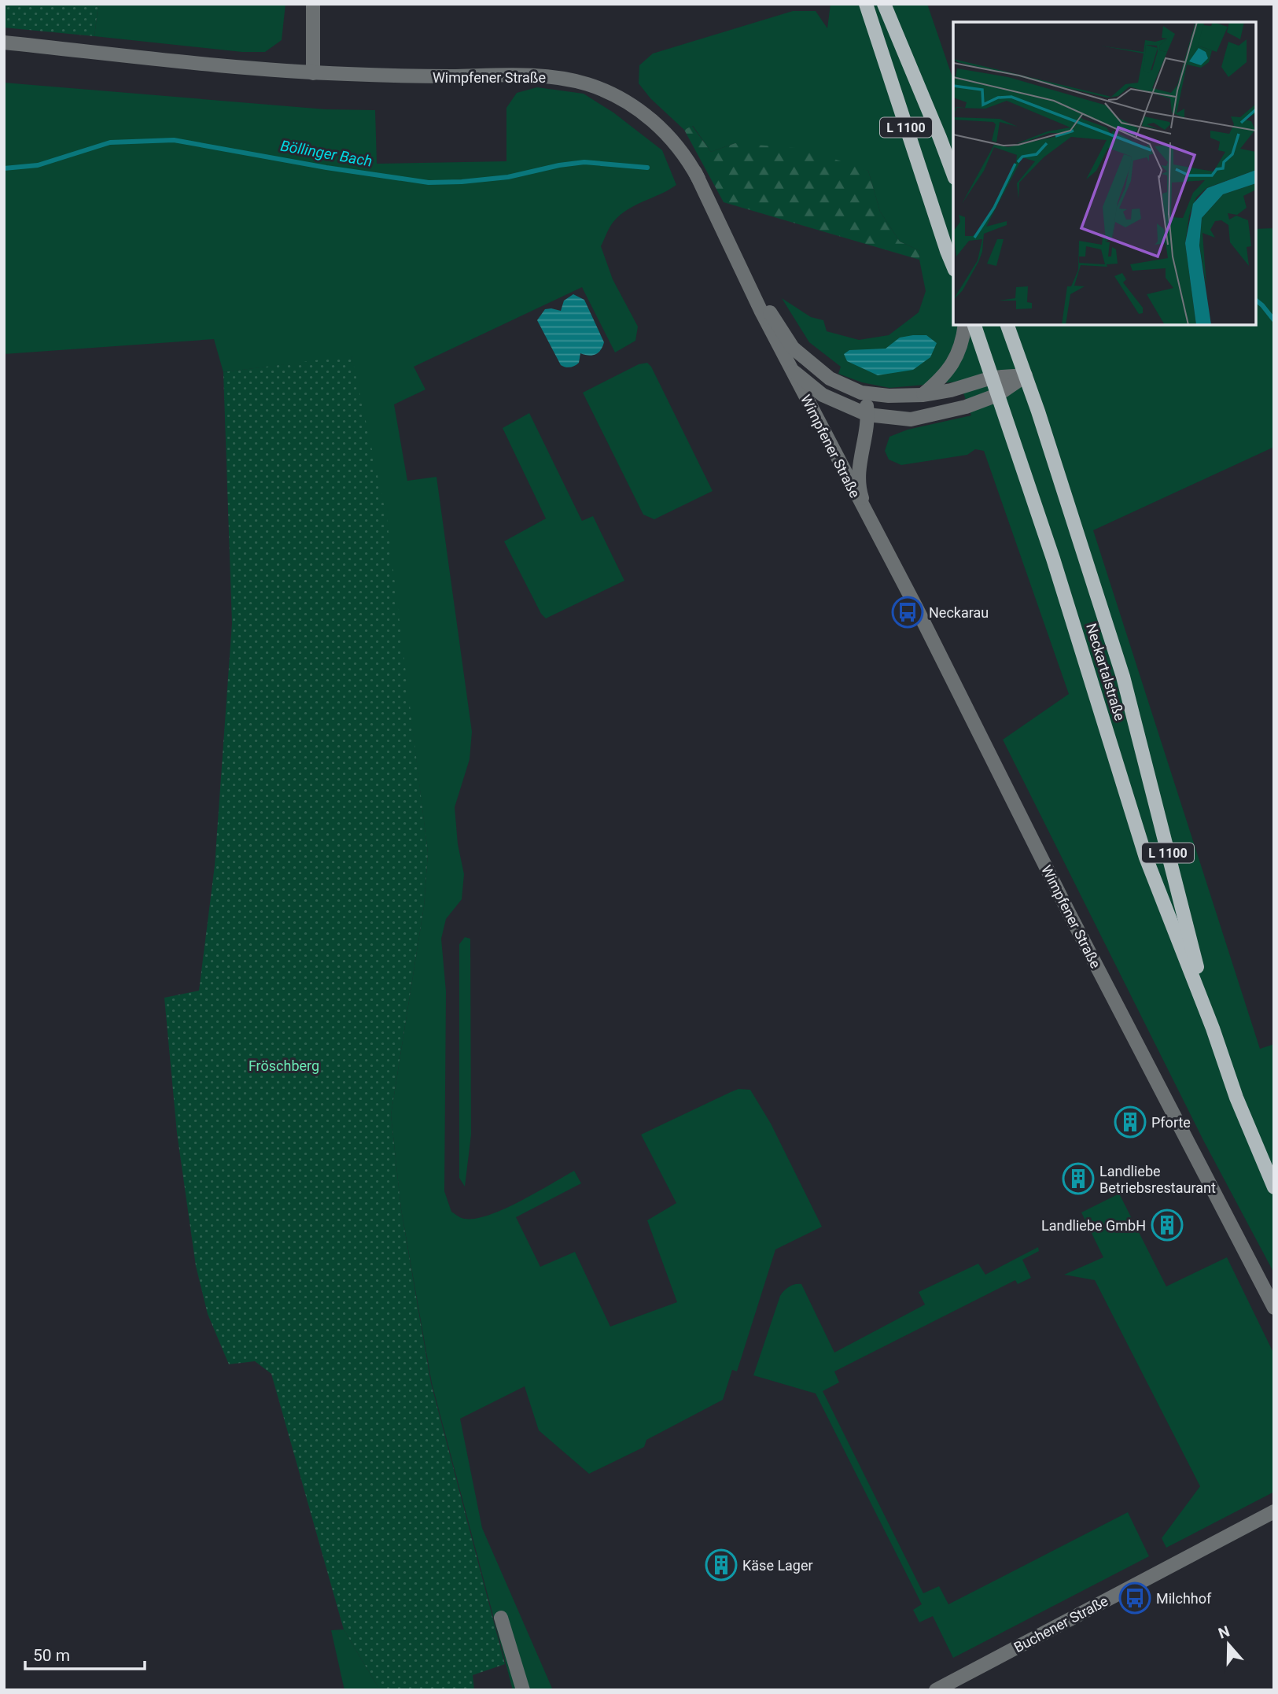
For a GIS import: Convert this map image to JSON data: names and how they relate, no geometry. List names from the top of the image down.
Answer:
{
  "streets": {
    "main road": ["L 1100", "Neckartalstraße"],
    "street": ["Wimpfener Straße", "Buchener Straße"]
  },
  "crossings": [
    ["Wimpfener Straße", "Neckartalstraße"]
  ],
  "water": ["Böllinger Bach"],
  "parks": ["Fröschberg"],
  "places": {
    "bus stop": ["Neckarau", "Milchhof"],
    "building": [
      "Pforte",
      "Landliebe Betriebsrestaurant",
      "Landliebe GmbH",
      "Käse Lager"
    ]
  },
  "scale_bar": "50 m",
  "north": "top"
}
